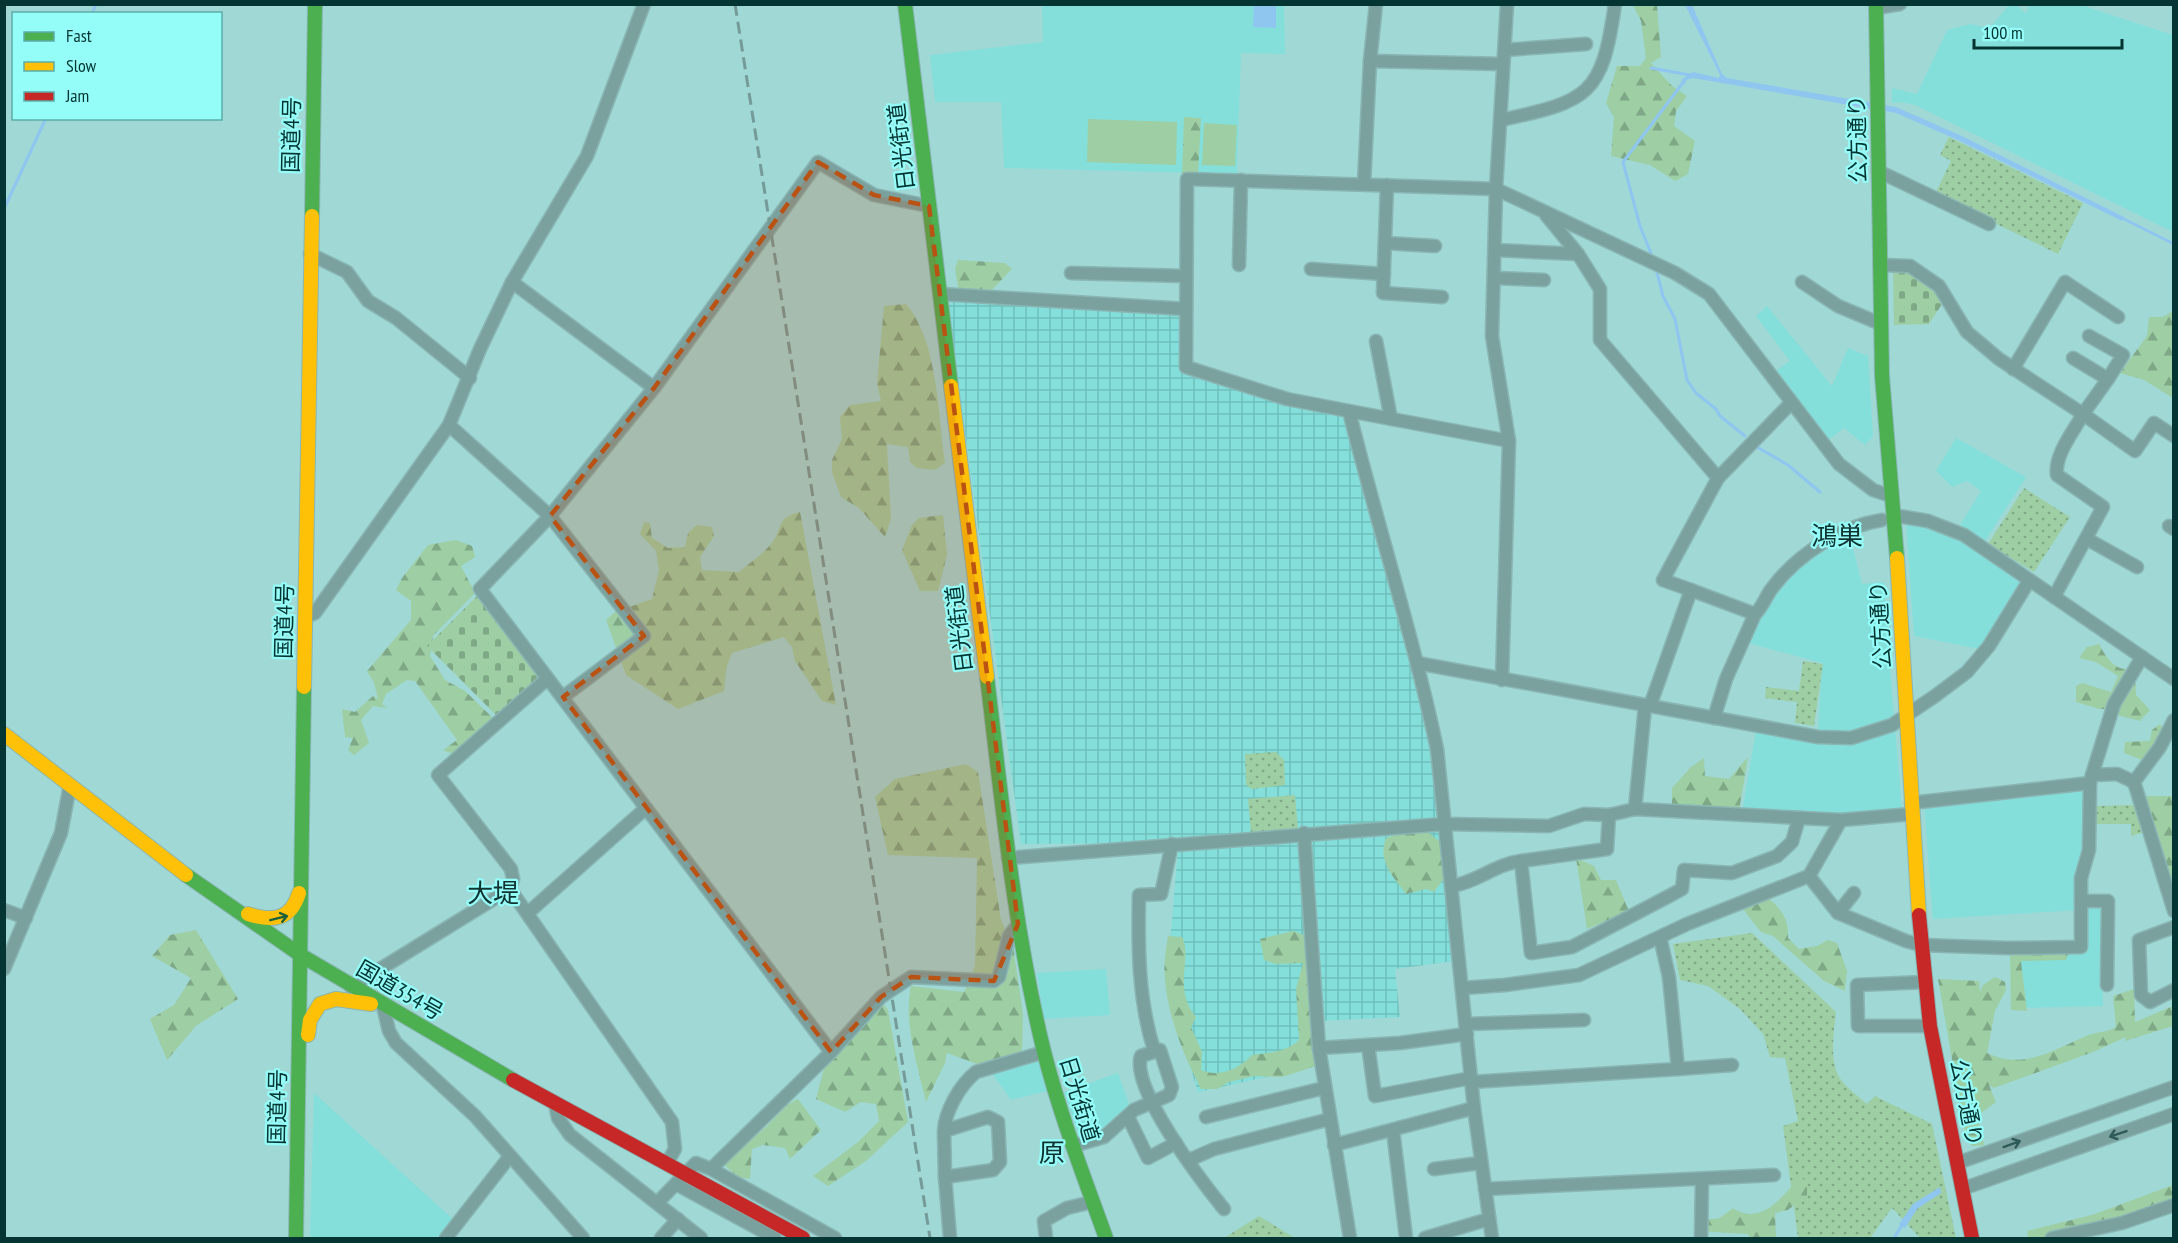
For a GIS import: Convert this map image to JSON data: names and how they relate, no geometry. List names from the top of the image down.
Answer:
{
  "streets": {
    "main road": [
      "国道4号",
      "公方通り",
      "日光街道",
      "国道354号"
    ]
  },
  "crossings": [
    ["国道4号", "国道354号"]
  ],
  "districts": ["鴻巣", "大堤", "原"],
  "legend": ["Fast", "Slow", "Jam"],
  "scale_bar": "100 m"
}
